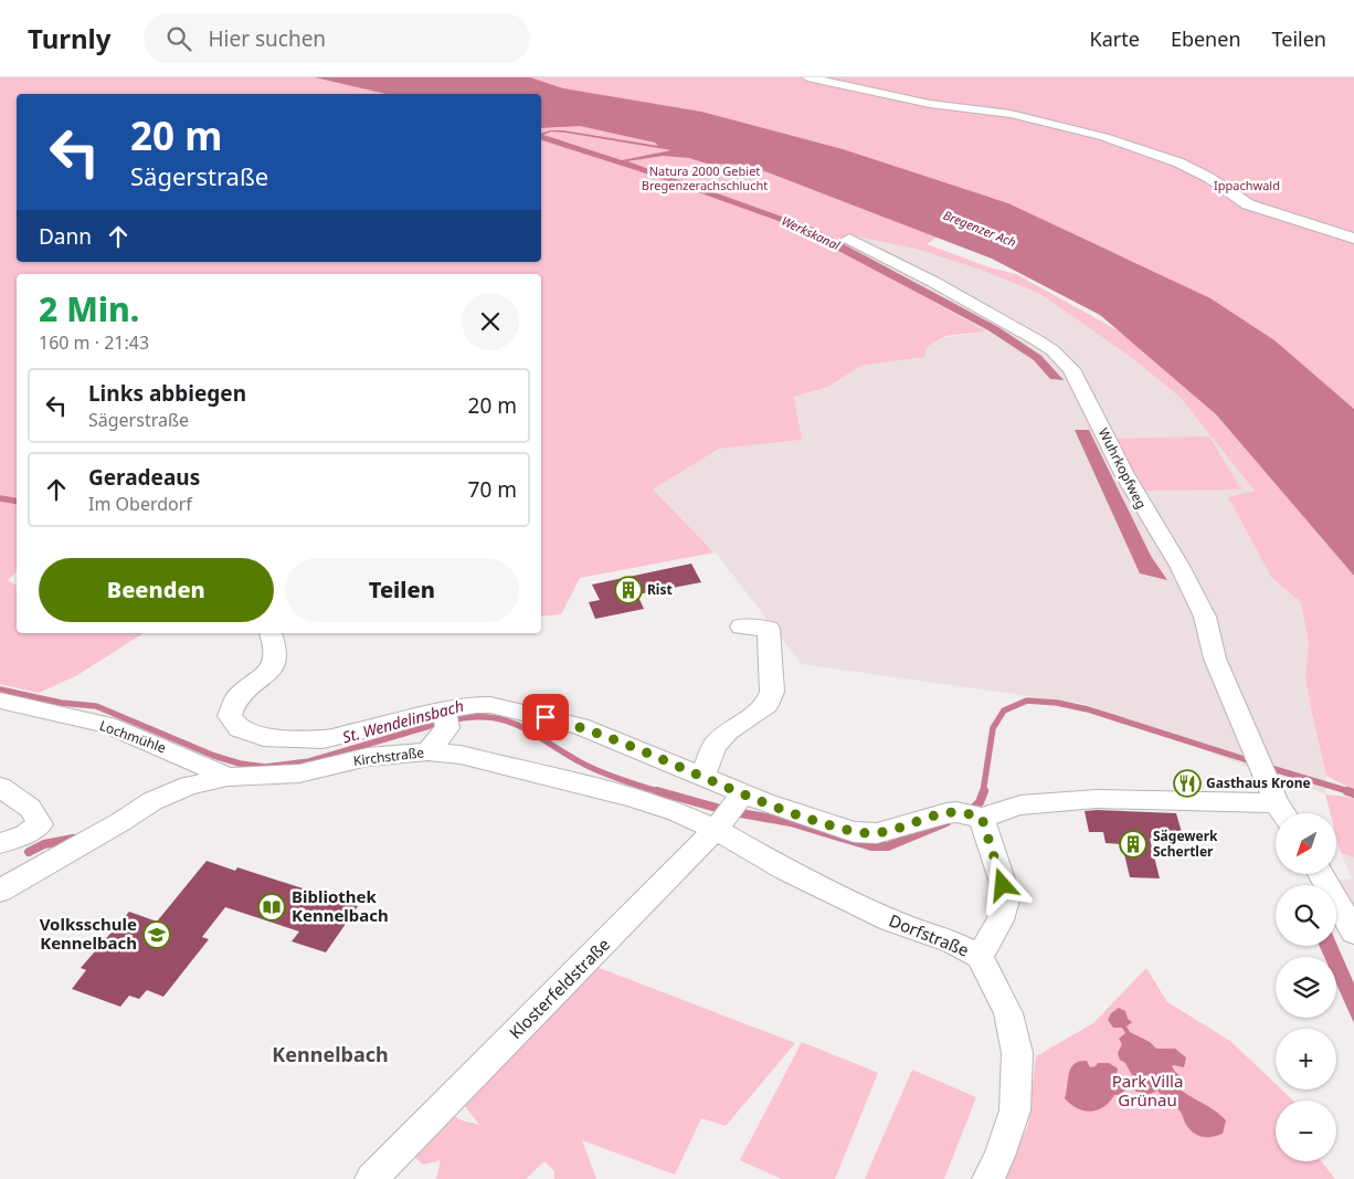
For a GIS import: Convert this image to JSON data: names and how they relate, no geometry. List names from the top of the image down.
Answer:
{
  "streets": {
    "street": [
      "Wuhrkopfweg",
      "Lochmühle",
      "Kirchstraße",
      "Dorfstraße",
      "Klosterfeldstraße"
    ]
  },
  "crossings": [
    ["Lochmühle", "Kirchstraße"],
    ["Kirchstraße", "Dorfstraße"],
    ["Kirchstraße", "Klosterfeldstraße"]
  ],
  "districts": ["Kennelbach"],
  "water": ["Bregenzer Ach", "Werkskanal", "St. Wendelinsbach"],
  "parks": ["Natura 2000 Gebiet Bregenzerachschlucht", "Ippachwald", "Park Villa Grünau"],
  "places": {
    "building": ["Rist", "Sägewerk Schertler"],
    "restaurant": ["Gasthaus Krone"],
    "library": ["Bibliothek Kennelbach"],
    "school or university": ["Volksschule Kennelbach"]
  },
  "north": "bottom left",
  "page": {
    "header": "Turnly",
    "search": "Hier suchen",
    "nav": ["Karte", "Ebenen", "Teilen"],
    "turn": ["20 m", "Sägerstraße"],
    "then": "Dann",
    "heading": ["2 Min.", "160 m · 21:43"],
    "list": [
      {
        "name": "Links abbiegen",
        "note": "Sägerstraße",
        "value": "20 m"
      },
      {
        "name": "Geradeaus",
        "note": "Im Oberdorf",
        "value": "70 m"
      }
    ],
    "buttons": ["Beenden", "Teilen"],
    "map_buttons": ["+", "−"]
  }
}
